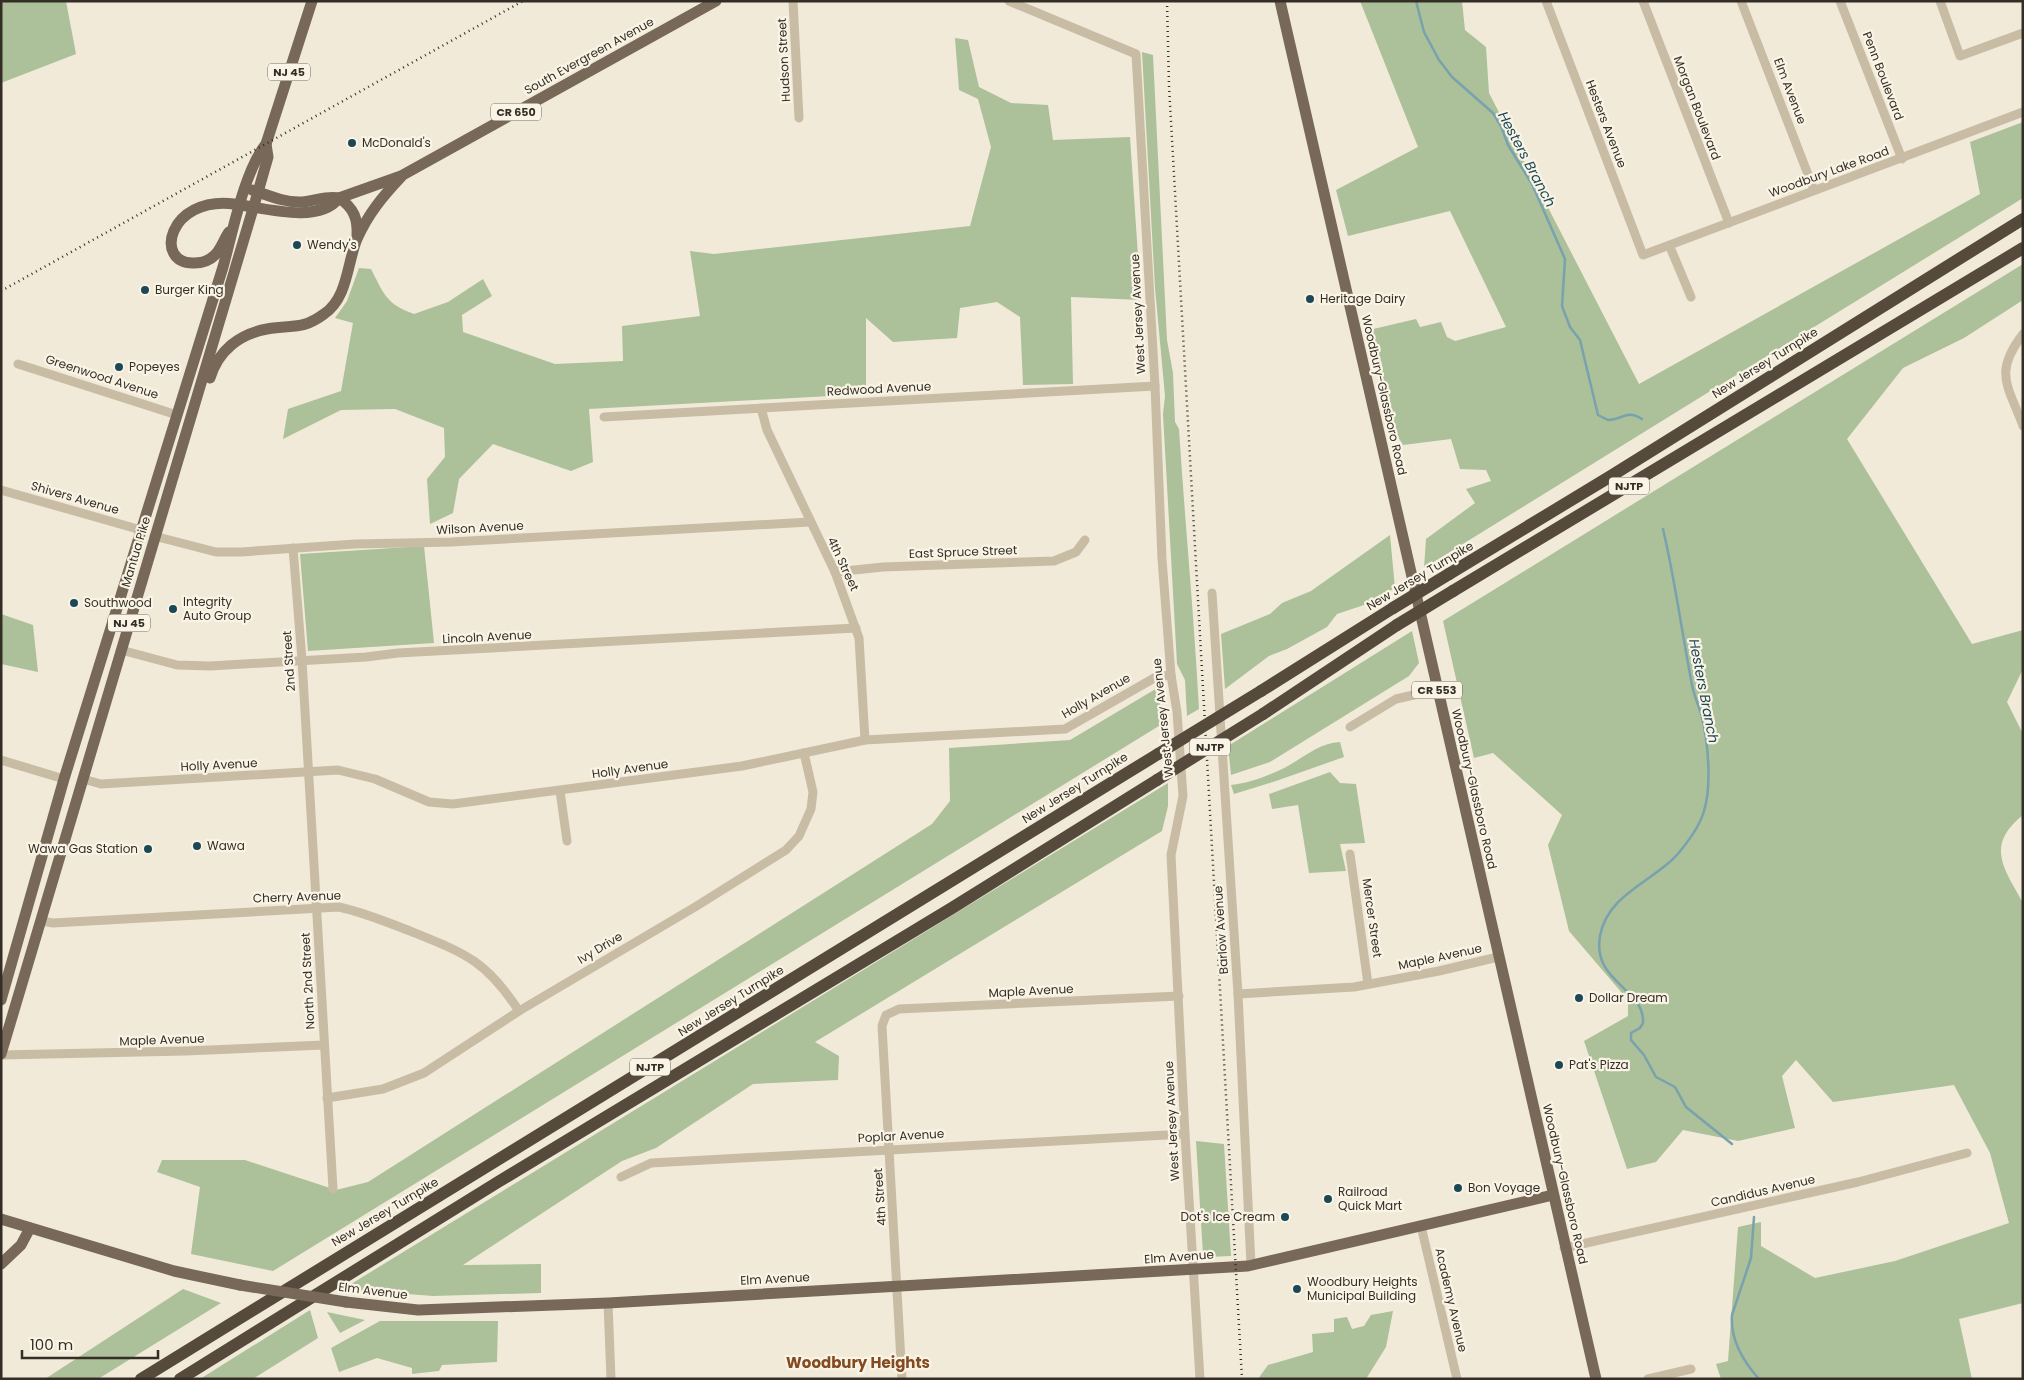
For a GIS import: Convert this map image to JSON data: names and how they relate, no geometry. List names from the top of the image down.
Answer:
{
  "streets": {
    "highway": ["New Jersey Turnpike", "NJTP"],
    "main road": [
      "South Evergreen Avenue",
      "NJ 45",
      "Elm Avenue",
      "CR 650",
      "Woodbury-Glassboro Road",
      "Mantua Pike",
      "CR 553"
    ],
    "street": [
      "Hudson Street",
      "Penn Boulevard",
      "Morgan Boulevard",
      "Hesters Avenue",
      "Woodbury Lake Road",
      "West Jersey Avenue",
      "Greenwood Avenue",
      "Redwood Avenue",
      "Shivers Avenue",
      "Wilson Avenue",
      "East Spruce Street",
      "4th Street",
      "Lincoln Avenue",
      "2nd Street",
      "Holly Avenue",
      "Cherry Avenue",
      "Mercer Street",
      "Barlow Avenue",
      "Ivy Drive",
      "Maple Avenue",
      "North 2nd Street",
      "Poplar Avenue",
      "Candidus Avenue",
      "Academy Avenue"
    ]
  },
  "crossings": [
    ["South Evergreen Avenue", "Mantua Pike"],
    ["Penn Boulevard", "Woodbury Lake Road"],
    ["Elm Avenue", "Woodbury Lake Road"],
    ["Elm Avenue", "West Jersey Avenue"],
    ["Elm Avenue", "Woodbury-Glassboro Road"],
    ["Elm Avenue", "4th Street"],
    ["Elm Avenue", "Barlow Avenue"],
    ["Elm Avenue", "Academy Avenue"],
    ["Morgan Boulevard", "Woodbury Lake Road"],
    ["Hesters Avenue", "Woodbury Lake Road"],
    ["West Jersey Avenue", "Redwood Avenue"],
    ["West Jersey Avenue", "Holly Avenue"],
    ["West Jersey Avenue", "Maple Avenue"],
    ["West Jersey Avenue", "Poplar Avenue"],
    ["Greenwood Avenue", "Mantua Pike"],
    ["Redwood Avenue", "4th Street"],
    ["Woodbury-Glassboro Road", "Maple Avenue"],
    ["Woodbury-Glassboro Road", "Candidus Avenue"],
    ["Shivers Avenue", "Mantua Pike"],
    ["Wilson Avenue", "Mantua Pike"],
    ["Wilson Avenue", "4th Street"],
    ["Wilson Avenue", "2nd Street"],
    ["Mantua Pike", "Lincoln Avenue"],
    ["Mantua Pike", "Holly Avenue"],
    ["Mantua Pike", "Cherry Avenue"],
    ["Mantua Pike", "Maple Avenue"],
    ["East Spruce Street", "4th Street"],
    ["4th Street", "Lincoln Avenue"],
    ["4th Street", "Holly Avenue"],
    ["4th Street", "Maple Avenue"],
    ["4th Street", "Poplar Avenue"],
    ["Lincoln Avenue", "2nd Street"],
    ["2nd Street", "Holly Avenue"],
    ["2nd Street", "North 2nd Street"],
    ["Holly Avenue", "Ivy Drive"],
    ["Holly Avenue", "North 2nd Street"],
    ["Cherry Avenue", "Ivy Drive"],
    ["Cherry Avenue", "North 2nd Street"],
    ["Mercer Street", "Maple Avenue"],
    ["Barlow Avenue", "Maple Avenue"],
    ["Ivy Drive", "North 2nd Street"],
    ["Maple Avenue", "North 2nd Street"]
  ],
  "districts": ["Woodbury Heights"],
  "water": ["Hesters Branch"],
  "places": [
    "McDonald's",
    "Wendy's",
    "Burger King",
    "Heritage Dairy",
    "Popeyes",
    "Southwood",
    "Integrity Auto Group",
    "Wawa",
    "Wawa Gas Station",
    "Dollar Dream",
    "Pat's Pizza",
    "Bon Voyage",
    "Railroad Quick Mart",
    "Dot's Ice Cream",
    "Woodbury Heights Municipal Building"
  ],
  "scale_bar": "100 m"
}
